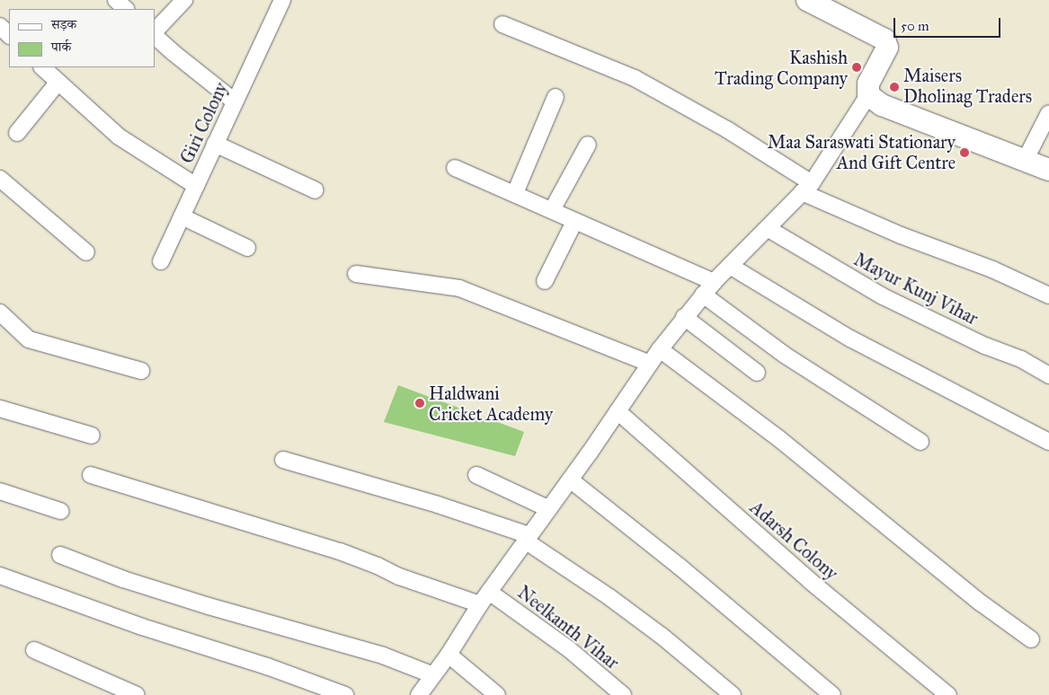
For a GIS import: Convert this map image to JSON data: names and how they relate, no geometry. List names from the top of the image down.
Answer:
{
  "streets": {
    "street": [
      "Giri Colony",
      "Mayur Kunj Vihar",
      "Adarsh Colony",
      "Neelkanth Vihar"
    ]
  },
  "places": [
    "Kashish Trading Company",
    "Maisers Dholinag Traders",
    "Maa Saraswati Stationary And Gift Centre",
    "Haldwani Cricket Academy"
  ],
  "legend": ["सड़क", "पार्क"],
  "scale_bar": "50 m"
}
